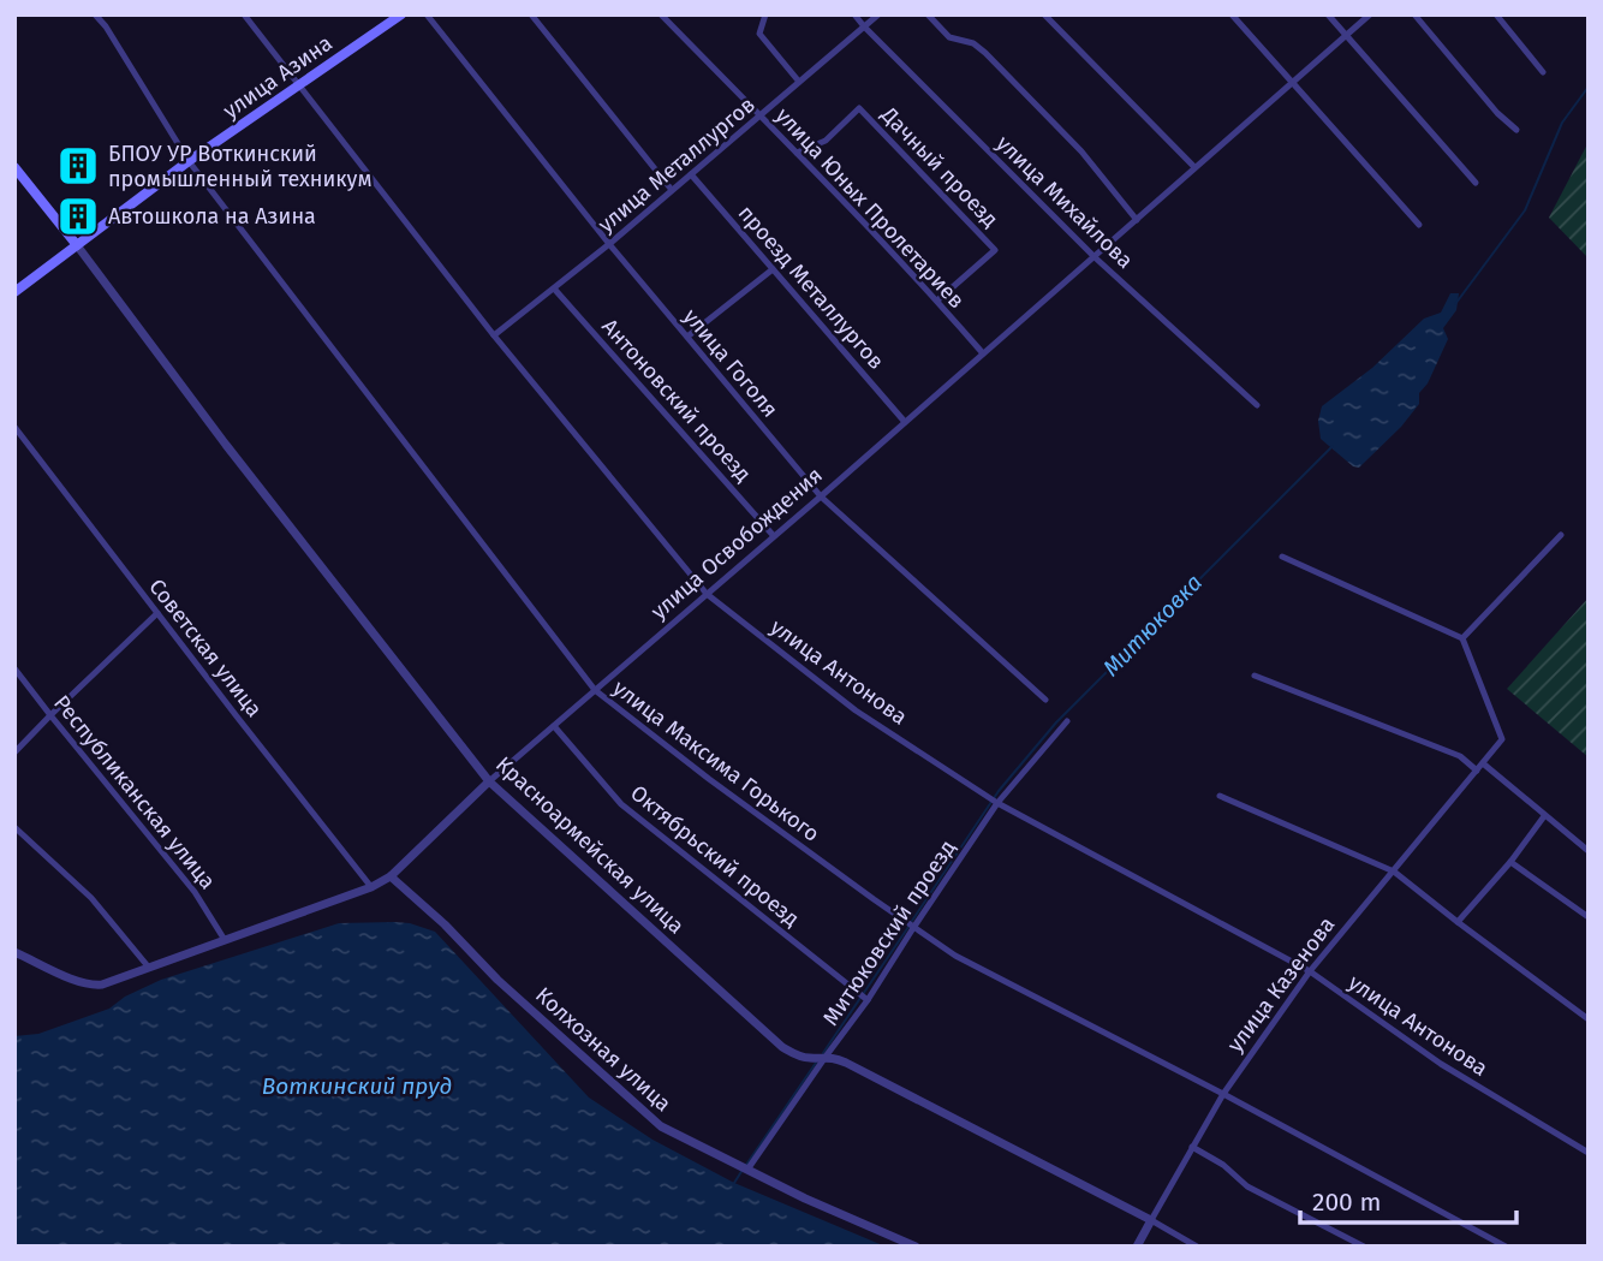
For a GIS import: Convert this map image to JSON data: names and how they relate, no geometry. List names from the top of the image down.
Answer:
{
  "streets": {
    "main road": ["улица Азина", "Красноармейская улица"],
    "street": [
      "улица Металлургов",
      "Дачный проезд",
      "улица Михайлова",
      "улица Юных Пролетариев",
      "проезд Металлургов",
      "улица Гоголя",
      "Антоновский проезд",
      "улица Освобождения",
      "Советская улица",
      "улица Антонова",
      "улица Максима Горького",
      "Республиканская улица",
      "Октябрьский проезд",
      "Митюковский проезд",
      "улица Казенова",
      "Колхозная улица"
    ]
  },
  "crossings": [
    ["улица Азина", "улица Антонова"],
    ["улица Азина", "улица Максима Горького"],
    ["улица Азина", "Красноармейская улица"],
    ["улица Металлургов", "улица Михайлова"],
    ["улица Металлургов", "улица Юных Пролетариев"],
    ["улица Металлургов", "проезд Металлургов"],
    ["улица Металлургов", "улица Гоголя"],
    ["улица Металлургов", "Антоновский проезд"],
    ["улица Металлургов", "улица Антонова"],
    ["Дачный проезд", "улица Юных Пролетариев"],
    ["улица Михайлова", "улица Освобождения"],
    ["улица Юных Пролетариев", "улица Освобождения"],
    ["проезд Металлургов", "улица Освобождения"],
    ["улица Гоголя", "улица Освобождения"],
    ["Антоновский проезд", "улица Освобождения"],
    ["улица Освобождения", "Советская улица"],
    ["улица Освобождения", "улица Антонова"],
    ["улица Освобождения", "улица Максима Горького"],
    ["улица Освобождения", "Республиканская улица"],
    ["улица Освобождения", "Красноармейская улица"],
    ["улица Освобождения", "Октябрьский проезд"],
    ["улица Освобождения", "Колхозная улица"],
    ["улица Антонова", "Митюковский проезд"],
    ["улица Антонова", "улица Казенова"],
    ["улица Максима Горького", "Митюковский проезд"],
    ["улица Максима Горького", "улица Казенова"],
    ["Красноармейская улица", "Митюковский проезд"],
    ["Красноармейская улица", "улица Казенова"],
    ["Октябрьский проезд", "Митюковский проезд"],
    ["Митюковский проезд", "Колхозная улица"]
  ],
  "water": ["Митюковка", "Воткинский пруд"],
  "places": {
    "building": ["БПОУ УР Воткинский промышленный техникум", "Автошкола на Азина"]
  },
  "scale_bar": "200 m"
}
